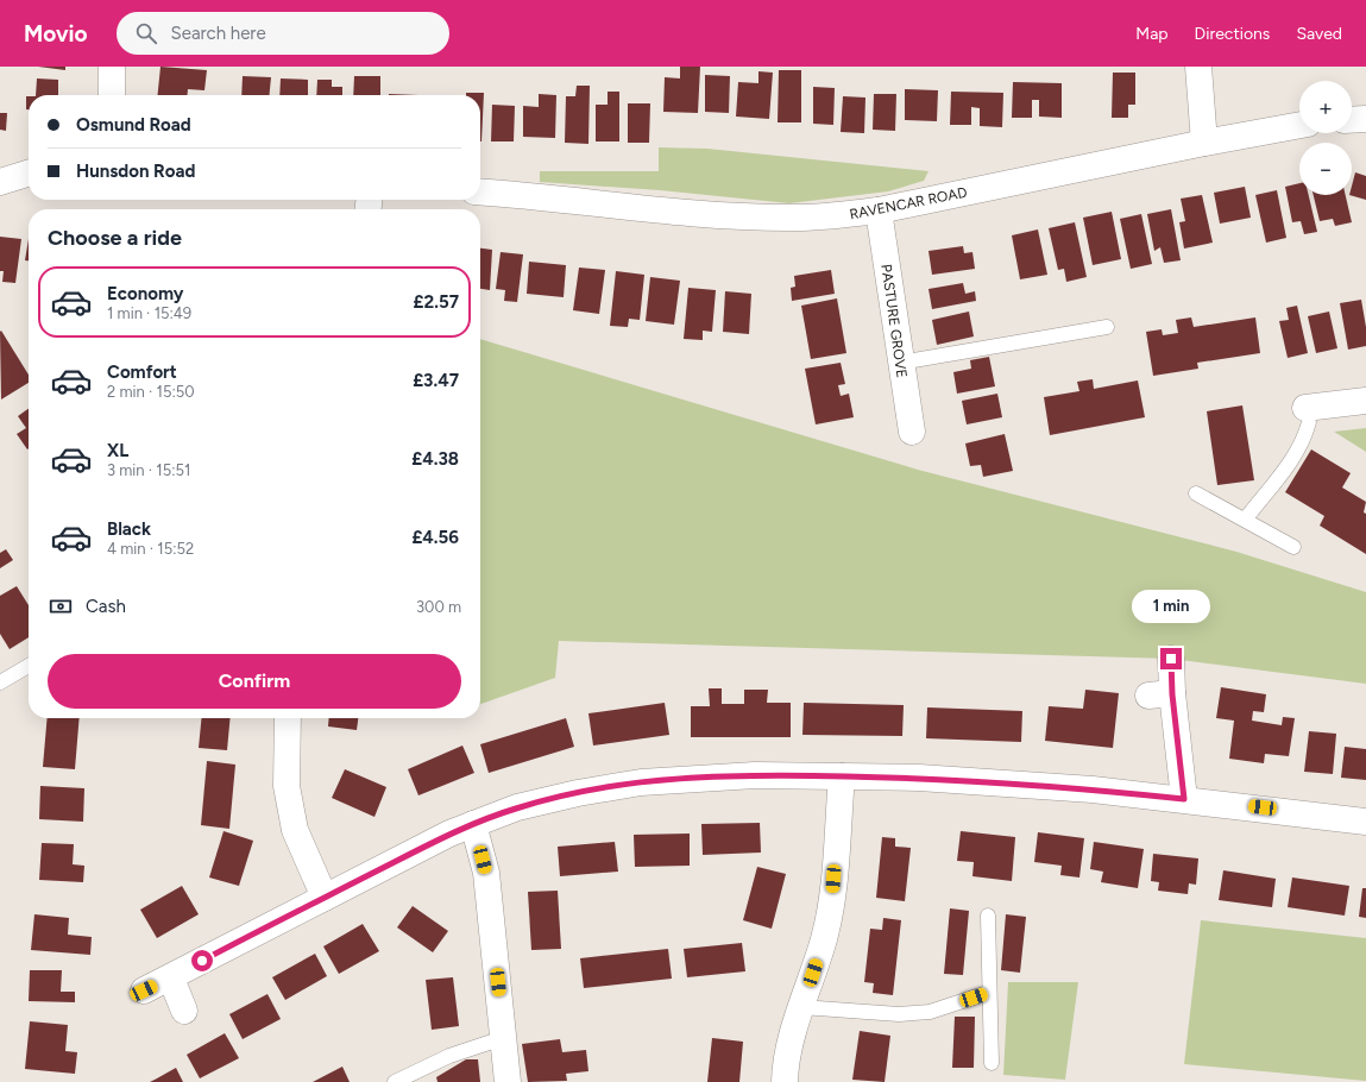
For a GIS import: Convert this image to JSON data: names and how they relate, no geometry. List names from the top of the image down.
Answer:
{
  "streets": {
    "street": ["RAVENCAR ROAD", "PASTURE GROVE"]
  },
  "crossings": [
    ["RAVENCAR ROAD", "PASTURE GROVE"]
  ],
  "page": {
    "header": "Movio",
    "search": "Search here",
    "nav": ["Map", "Directions", "Saved"],
    "map_buttons": ["+", "−"],
    "banner": ["Osmund Road", "Hunsdon Road"],
    "heading": "Choose a ride",
    "list": [
      {
        "name": "Economy",
        "note": "1 min · 15:49",
        "value": "£2.57"
      },
      {
        "name": "Comfort",
        "note": "2 min · 15:50",
        "value": "£3.47"
      },
      {
        "name": "XL",
        "note": "3 min · 15:51",
        "value": "£4.38"
      },
      {
        "name": "Black",
        "note": "4 min · 15:52",
        "value": "£4.56"
      }
    ],
    "pay": ["Cash", "300 m"],
    "bubble": "1 min",
    "buttons": "Confirm"
  }
}
